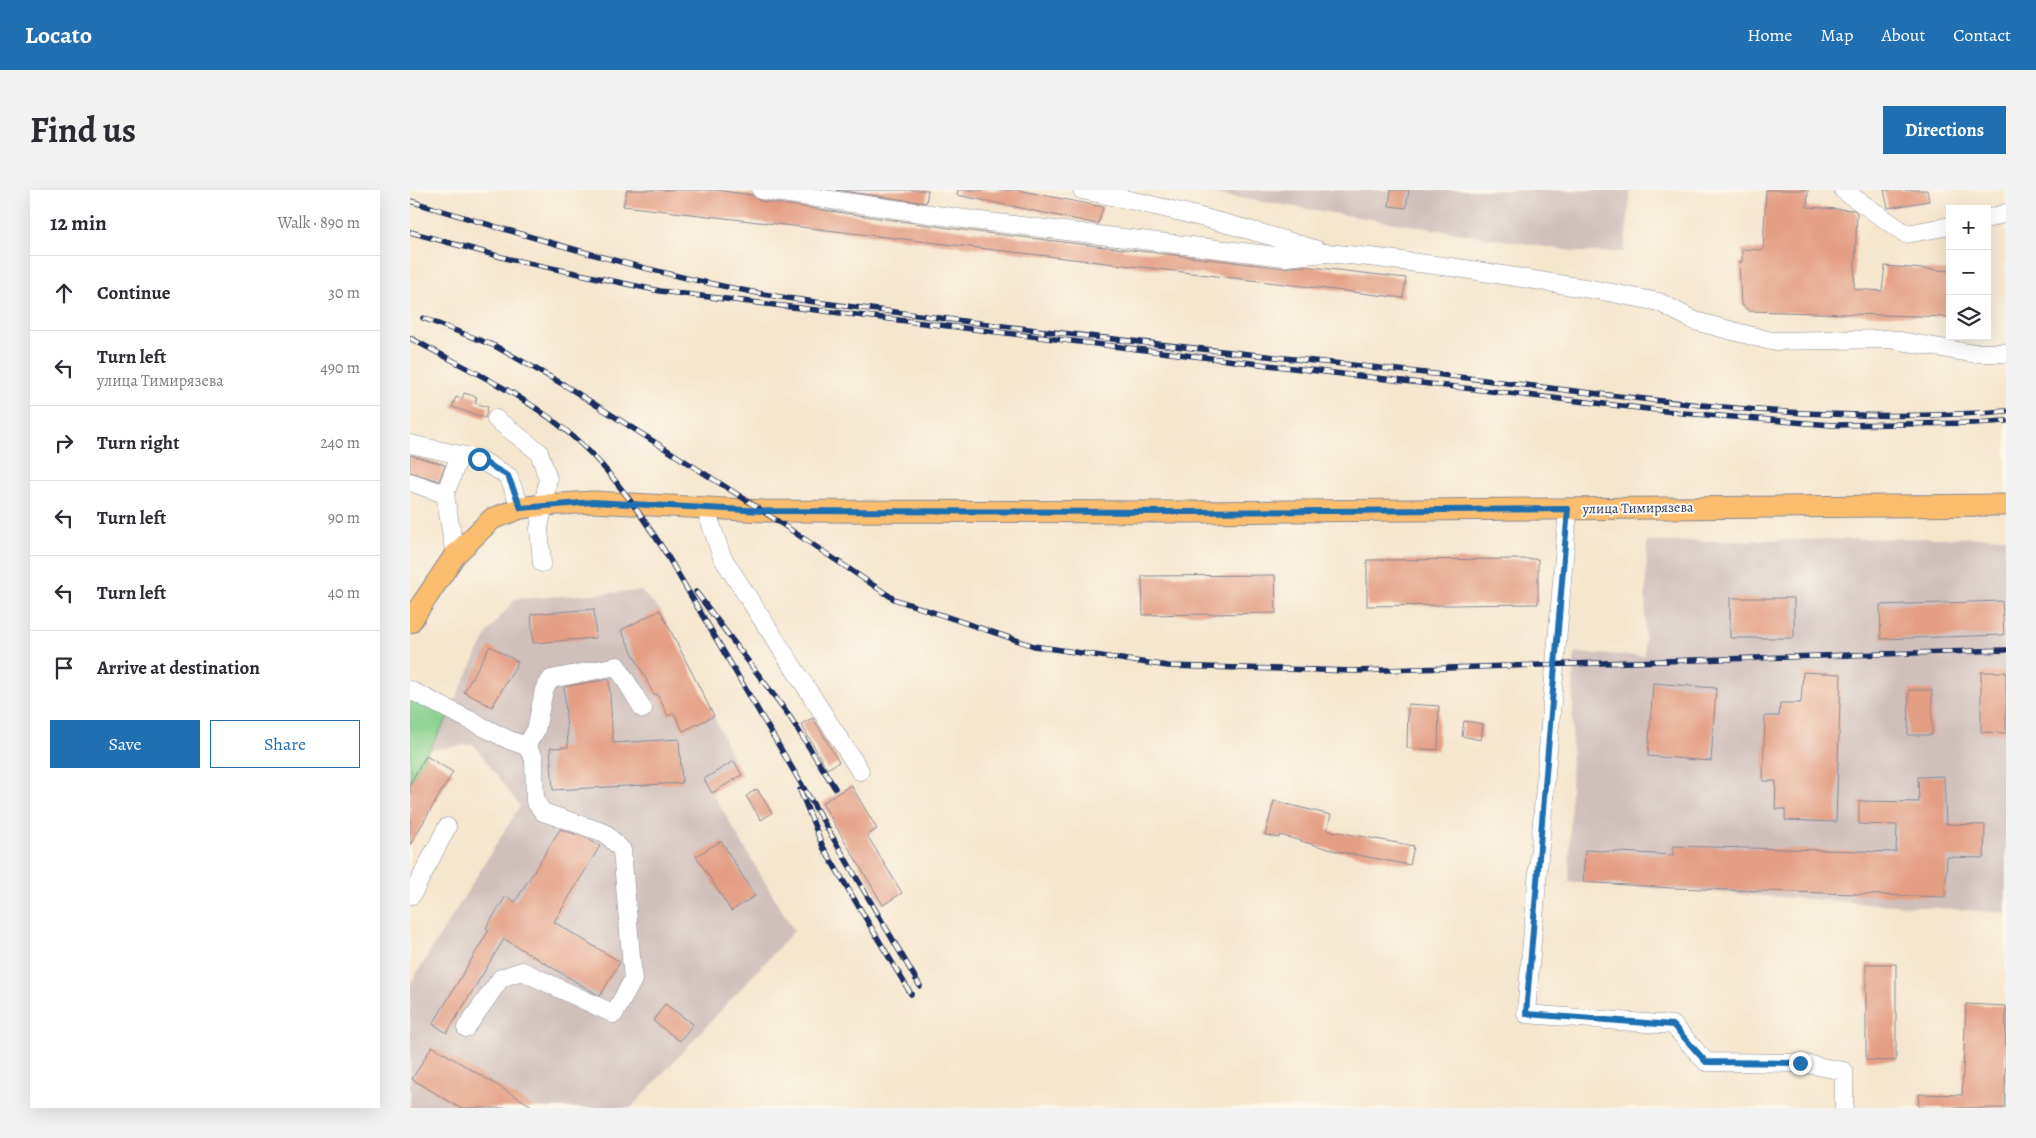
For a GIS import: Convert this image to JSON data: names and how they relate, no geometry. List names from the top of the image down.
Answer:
{
  "streets": {
    "main road": ["улица Тимирязева"]
  },
  "page": {
    "header": "Locato",
    "nav": [
      "Home",
      "Map",
      "About",
      "Contact"
    ],
    "title": "Find us",
    "buttons": [
      "Directions",
      ["Save", "Share"]
    ],
    "heading": ["12 min", "Walk · 890 m"],
    "map_buttons": ["+", "−"],
    "list": [
      ["Continue", "30 m"],
      ["Turn left", "улица Тимирязева", "490 m"],
      ["Turn right", "240 m"],
      ["Turn left", "90 m"],
      ["Turn left", "40 m"],
      "Arrive at destination"
    ]
  }
}
